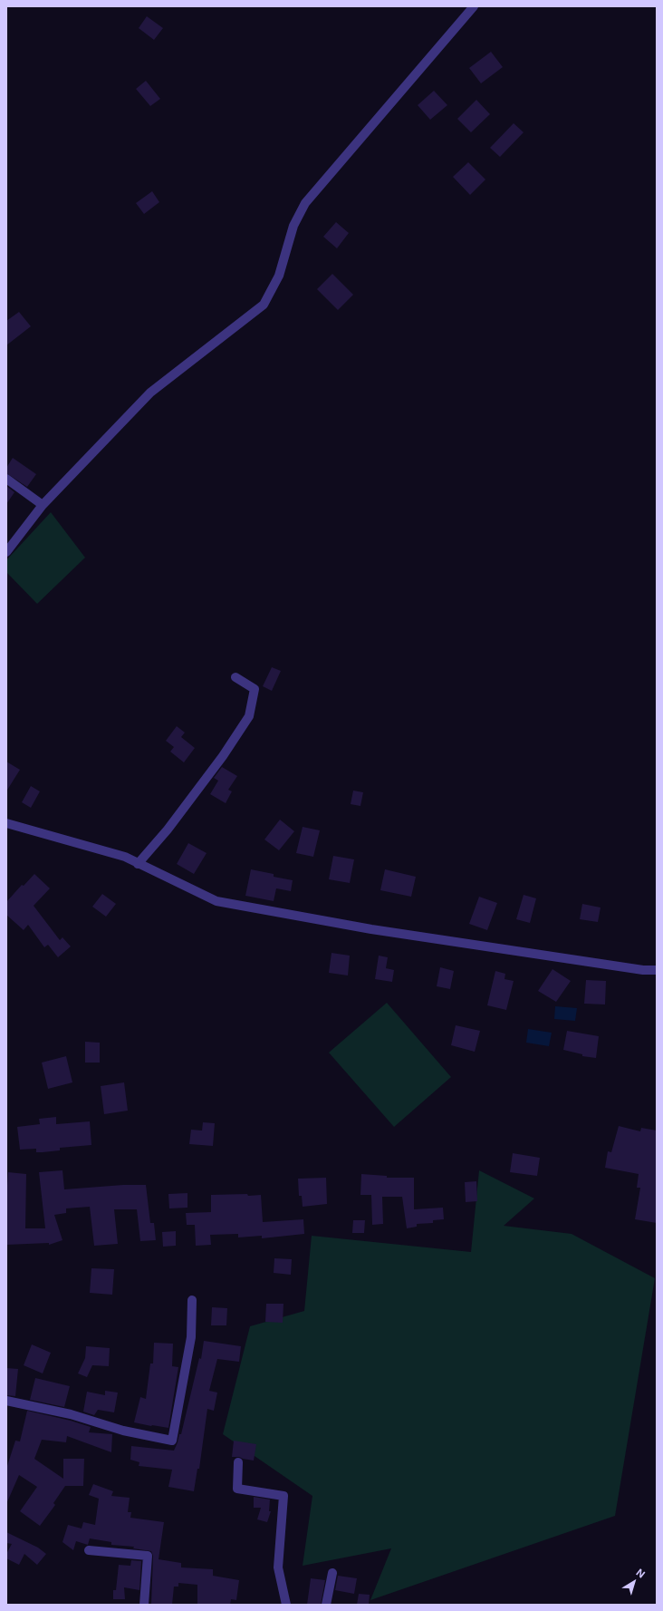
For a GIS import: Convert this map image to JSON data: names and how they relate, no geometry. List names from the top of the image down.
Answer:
{
  "north": "top right"
}
